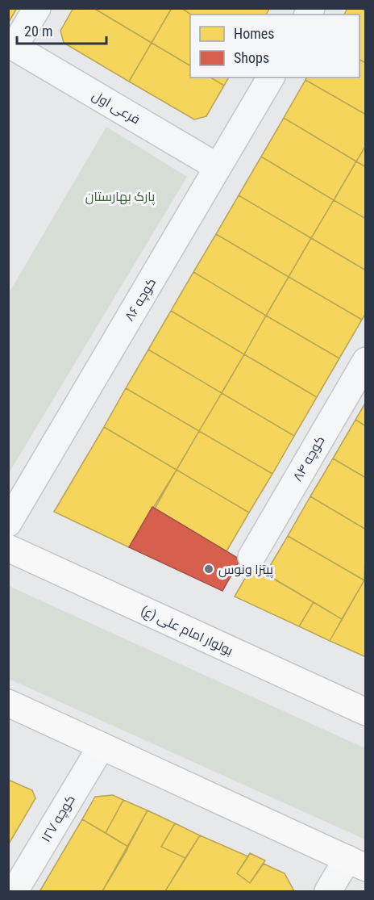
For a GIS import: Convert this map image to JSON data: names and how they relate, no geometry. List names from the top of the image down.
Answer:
{
  "streets": {
    "main road": ["بولوار امام علی (ع)"],
    "street": [
      "فرعی اول",
      "کوچه ۸۶",
      "کوچه ۸۴",
      "کوچه ۱۲۷"
    ]
  },
  "crossings": [
    ["فرعی اول", "کوچه ۸۶"]
  ],
  "parks": ["پارک بهارستان"],
  "places": ["پیتزا ونوس"],
  "legend": ["Homes", "Shops"],
  "scale_bar": "20 m"
}
